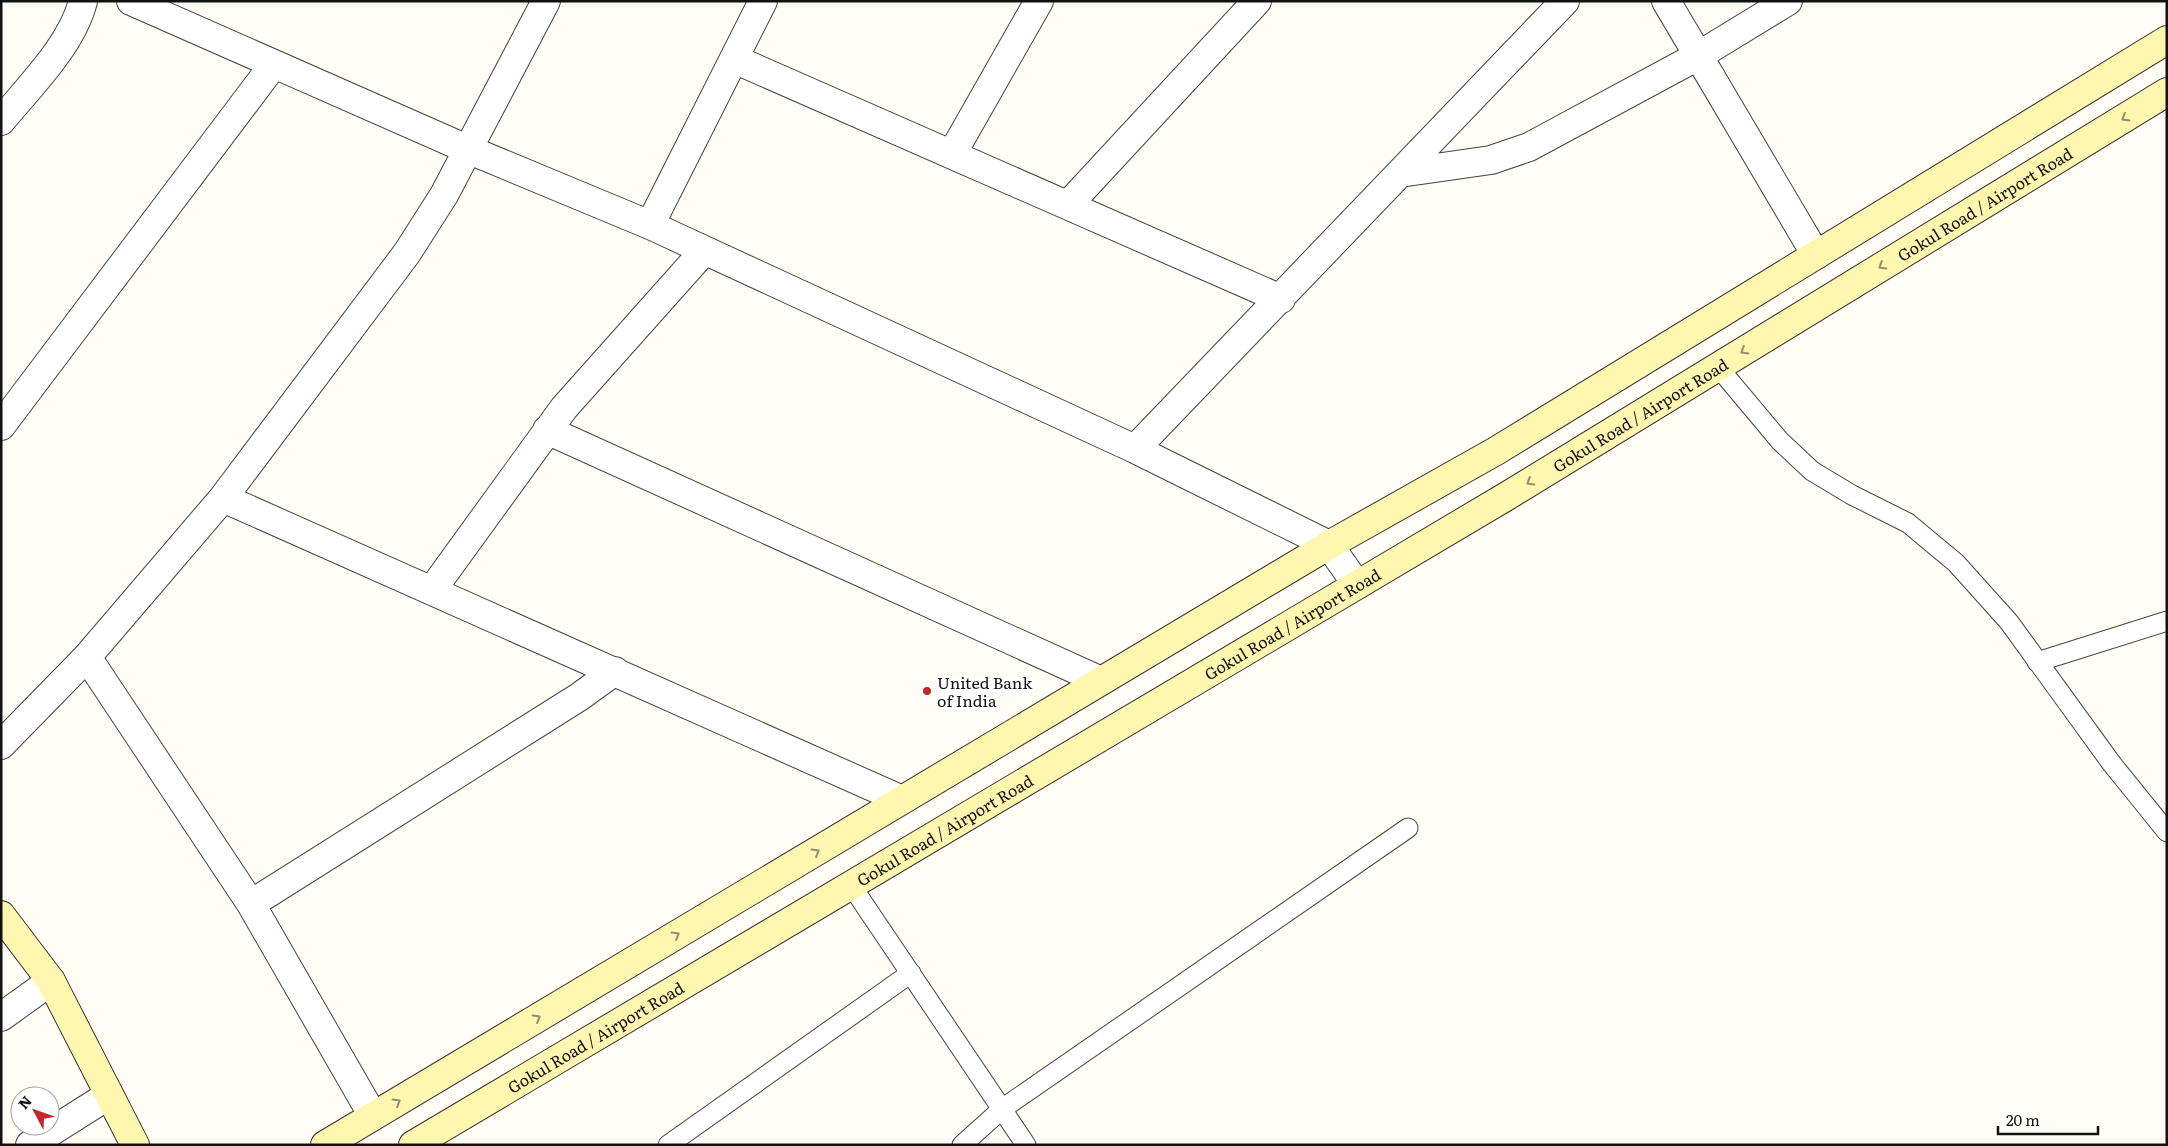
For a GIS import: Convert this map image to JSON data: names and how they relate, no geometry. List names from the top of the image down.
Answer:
{
  "streets": {
    "main road": ["Gokul Road / Airport Road"]
  },
  "places": ["United Bank of India"],
  "scale_bar": "20 m",
  "north": "top left"
}
